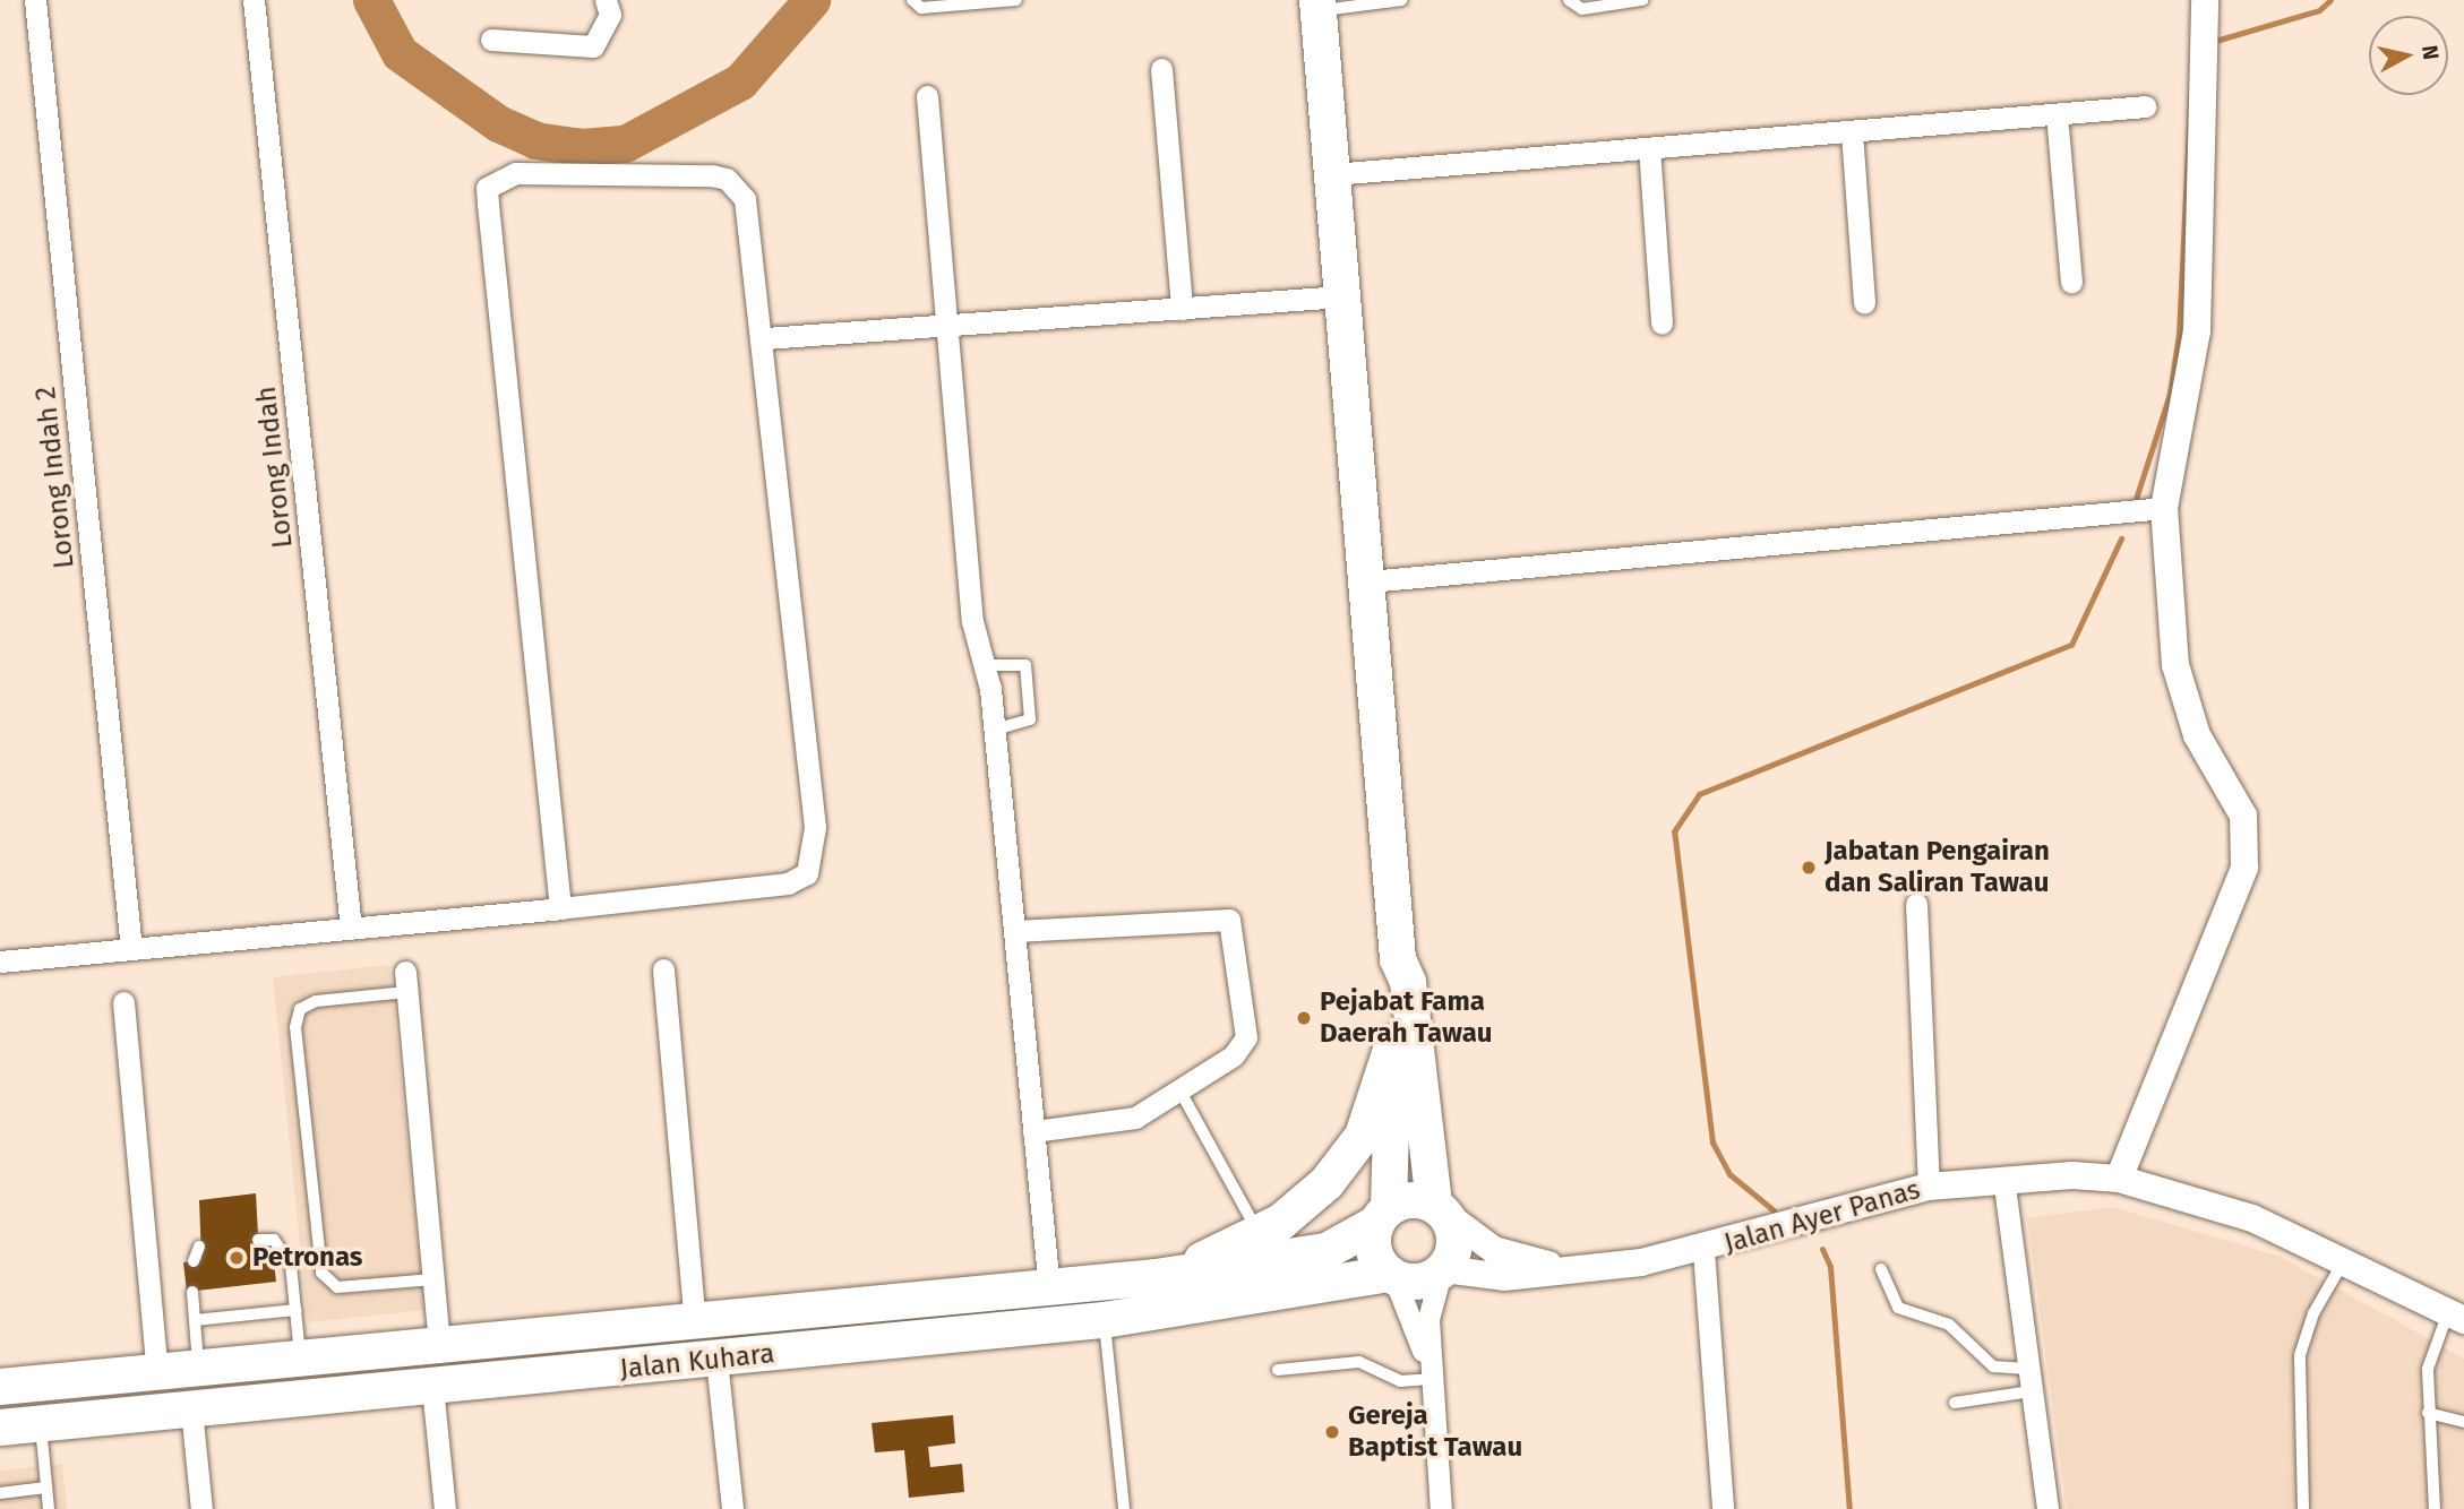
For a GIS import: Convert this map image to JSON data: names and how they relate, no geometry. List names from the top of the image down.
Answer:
{
  "streets": {
    "main road": ["Jalan Kuhara"],
    "street": ["Lorong Indah", "Lorong Indah 2", "Jalan Ayer Panas"]
  },
  "crossings": [
    ["Jalan Ayer Panas", "Jalan Kuhara"]
  ],
  "places": [
    "Jabatan Pengairan dan Saliran Tawau",
    "Pejabat Fama Daerah Tawau",
    "Petronas",
    "Gereja Baptist Tawau"
  ],
  "north": "right"
}
